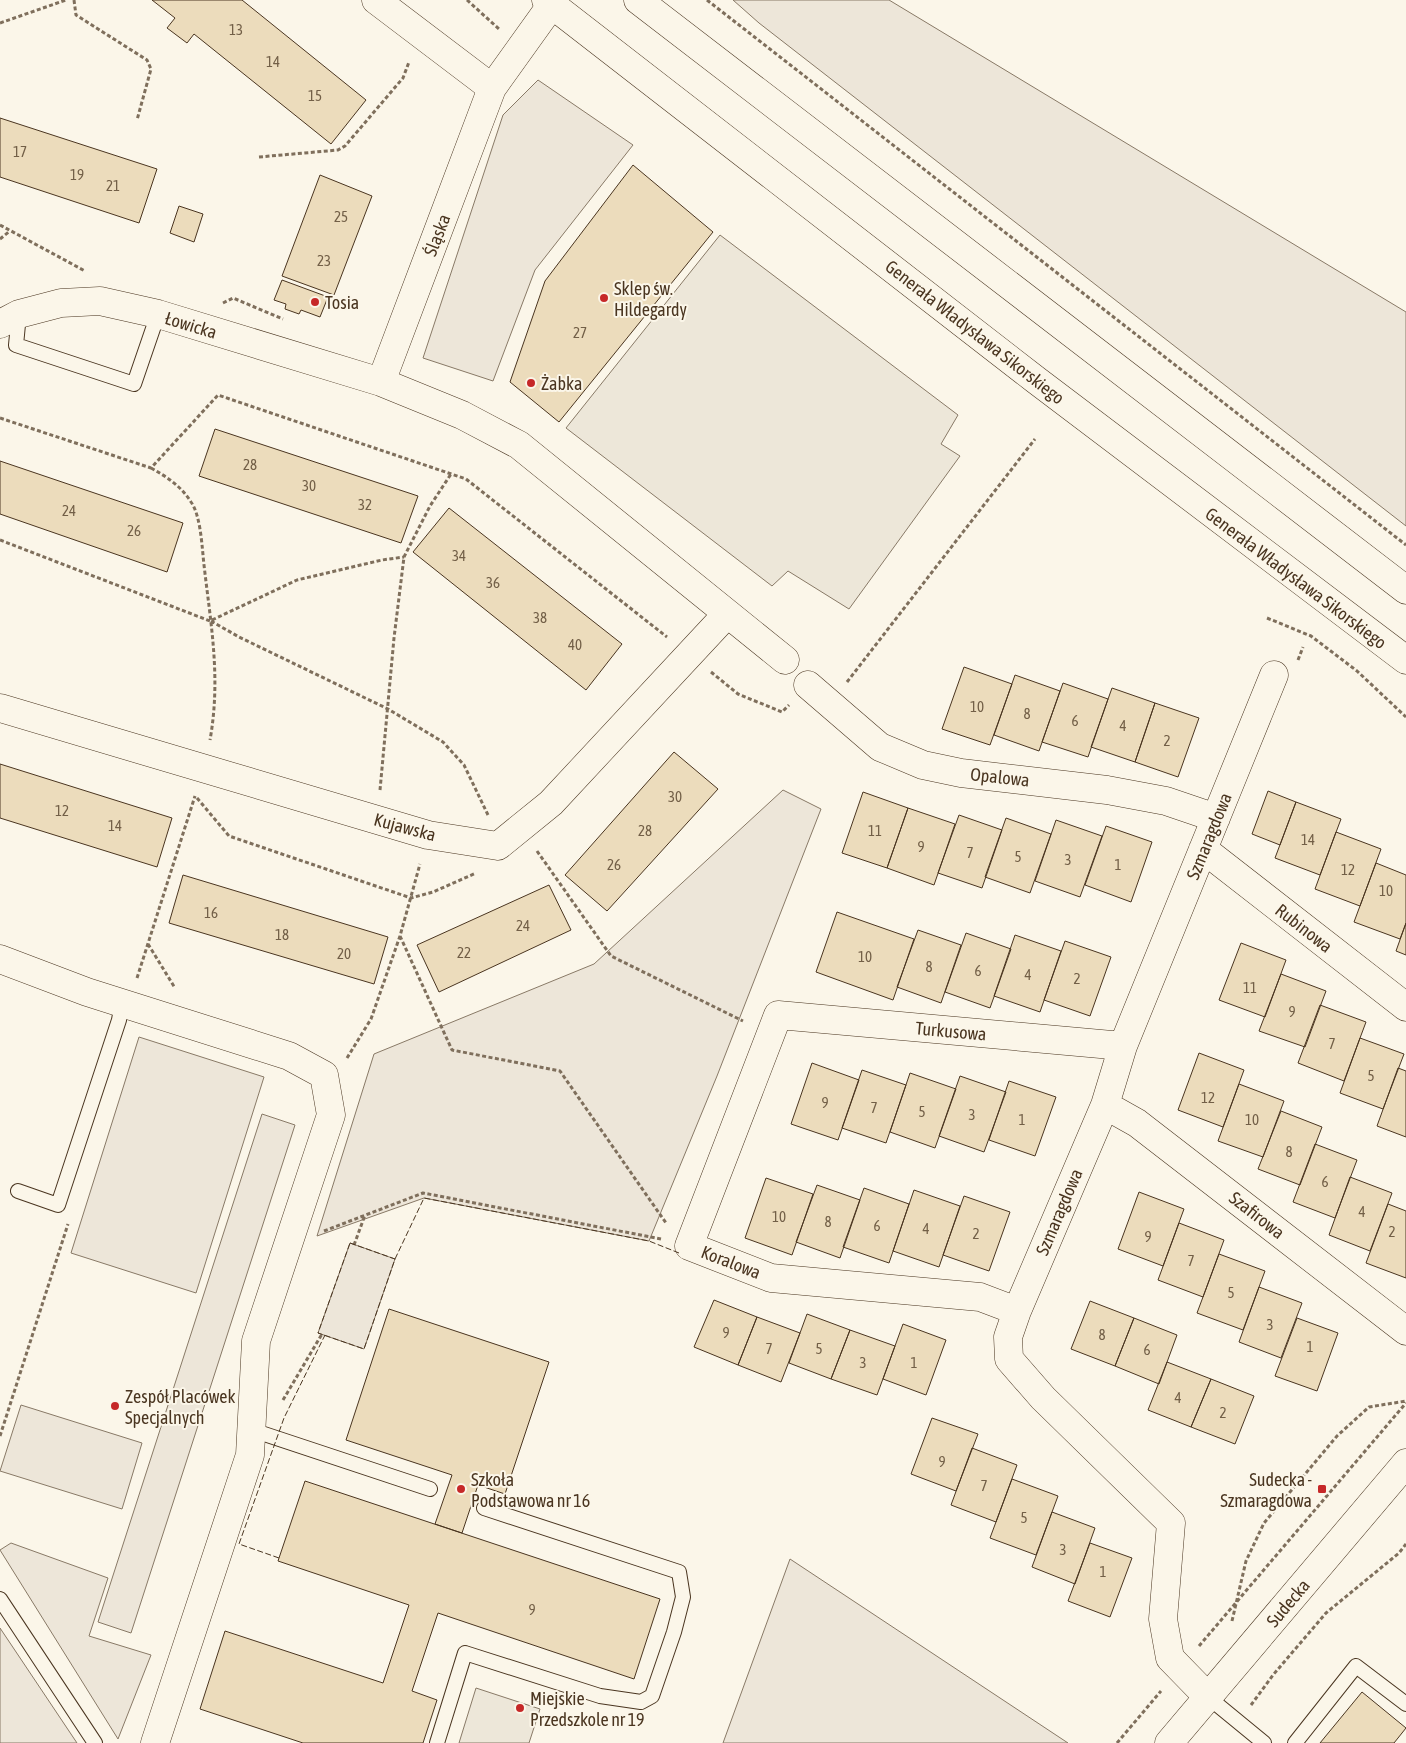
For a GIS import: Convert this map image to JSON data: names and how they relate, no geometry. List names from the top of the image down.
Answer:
{
  "streets": {
    "street": [
      "Śląska",
      "Łowicka",
      "Generała Władysława Sikorskiego",
      "Opalowa",
      "Kujawska",
      "Szmaragdowa",
      "Rubinowa",
      "Turkusowa",
      "Szafirowa",
      "Koralowa",
      "Sudecka"
    ]
  },
  "crossings": [
    ["Śląska", "Łowicka"],
    ["Śląska", "Generała Władysława Sikorskiego"],
    ["Opalowa", "Szmaragdowa"],
    ["Szmaragdowa", "Rubinowa"],
    ["Szmaragdowa", "Turkusowa"],
    ["Szmaragdowa", "Szafirowa"],
    ["Szmaragdowa", "Koralowa"],
    ["Szmaragdowa", "Sudecka"],
    ["Turkusowa", "Koralowa"]
  ],
  "places": {
    "other": [
      "Sklep św. Hildegardy",
      "Tosia",
      "Żabka",
      "Zespół Placówek Specjalnych",
      "Szkoła Podstawowa nr 16",
      "Miejskie Przedszkole nr 19"
    ],
    "transit": ["Sudecka - Szmaragdowa"]
  },
  "house_numbers": [
    "13",
    "14",
    "15",
    "17",
    "19",
    "21",
    "25",
    "23",
    "27",
    "28",
    "30",
    "32",
    "24",
    "26",
    "34",
    "36",
    "38",
    "40",
    "10",
    "8",
    "6",
    "4",
    "2",
    "30",
    "12",
    "14",
    "28",
    "11",
    "14",
    "9",
    "7",
    "5",
    "3",
    "26",
    "1",
    "12",
    "10",
    "16",
    "24",
    "18",
    "22",
    "20",
    "10",
    "8",
    "6",
    "4",
    "2",
    "11",
    "9",
    "7",
    "5",
    "12",
    "9",
    "7",
    "5",
    "3",
    "1",
    "10",
    "8",
    "6",
    "4",
    "10",
    "8",
    "6",
    "4",
    "2",
    "2",
    "9",
    "7",
    "5",
    "3",
    "9",
    "8",
    "1",
    "7",
    "5",
    "6",
    "3",
    "1",
    "4",
    "2",
    "9",
    "7",
    "5",
    "3",
    "1",
    "9"
  ]
}
